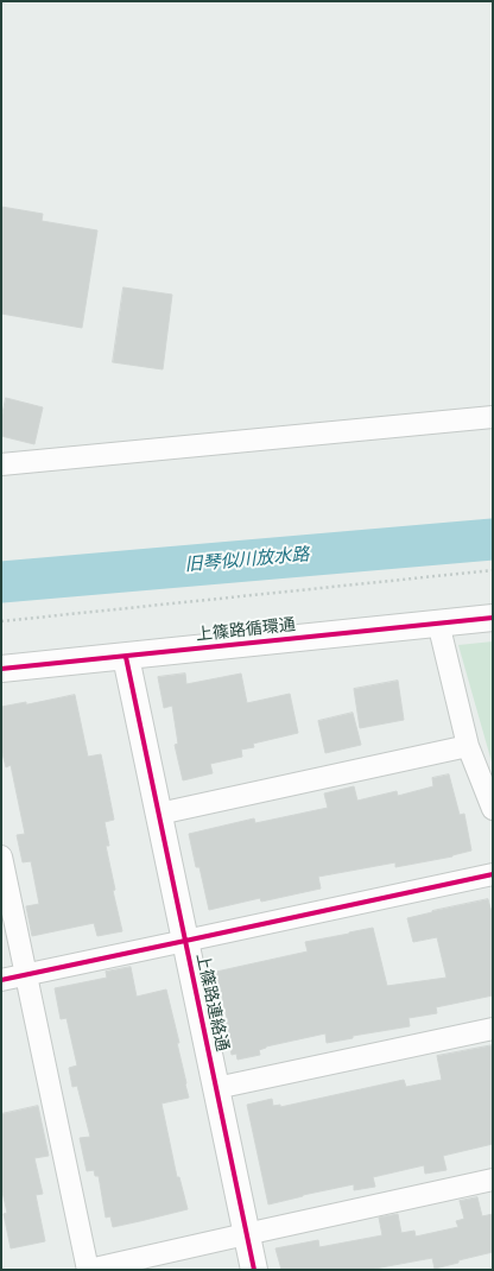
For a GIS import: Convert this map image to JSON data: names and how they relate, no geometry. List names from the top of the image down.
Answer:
{
  "streets": {
    "street": ["上篠路循環通", "上篠路連絡通"]
  },
  "crossings": [
    ["上篠路循環通", "上篠路連絡通"]
  ],
  "water": ["旧琴似川放水路"]
}
